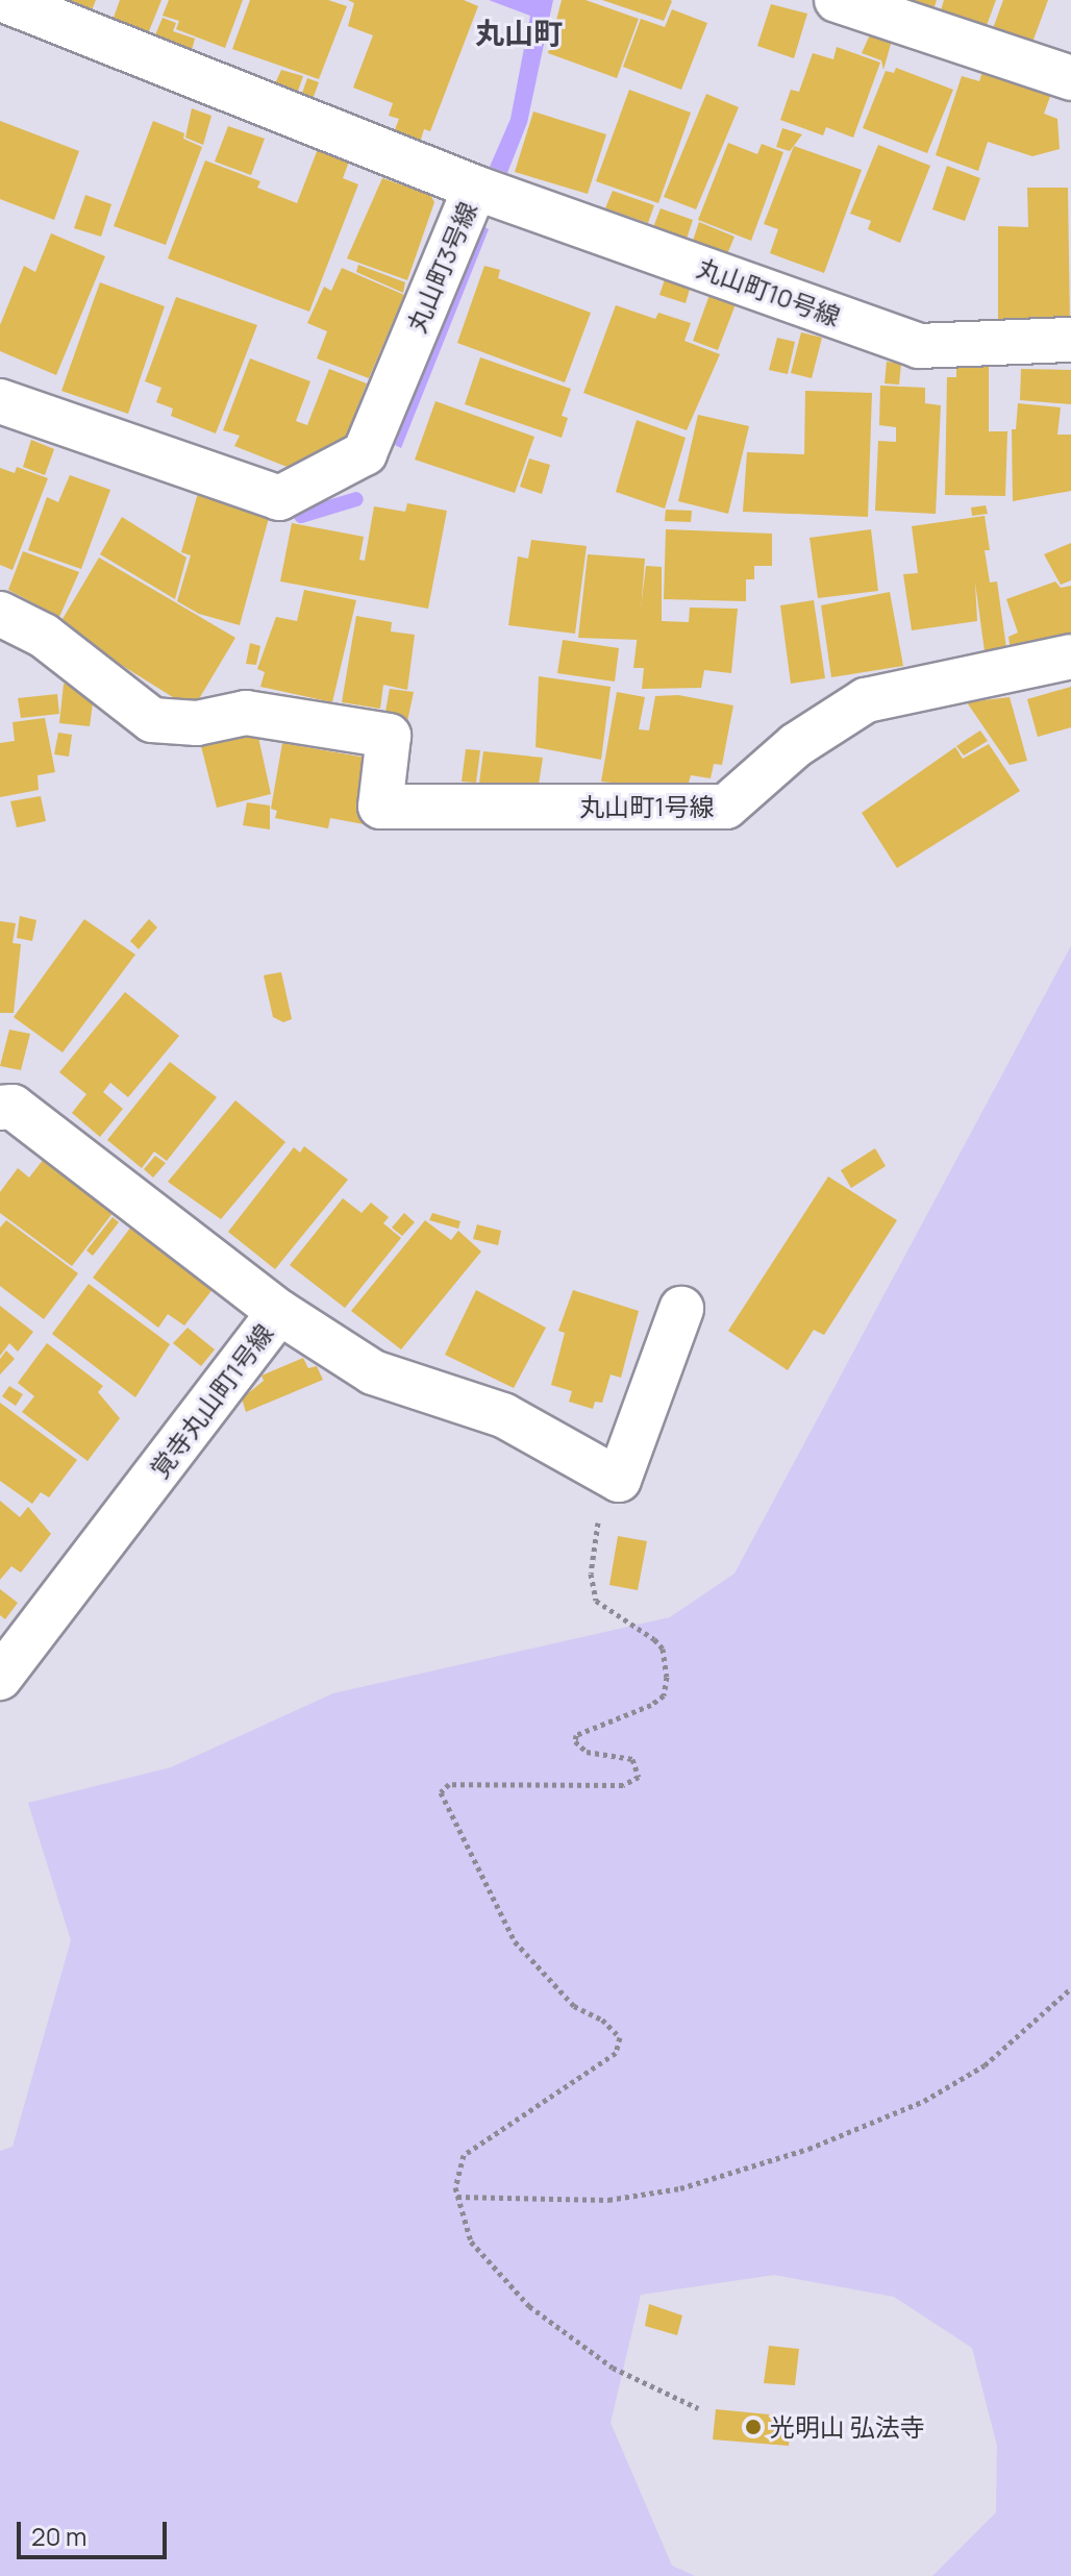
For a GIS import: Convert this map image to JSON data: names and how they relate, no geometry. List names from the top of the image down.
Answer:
{
  "streets": {
    "street": [
      "丸山町3号線",
      "丸山町10号線",
      "丸山町1号線",
      "覚寺丸山町1号線"
    ]
  },
  "crossings": [
    ["丸山町3号線", "丸山町10号線"]
  ],
  "districts": ["丸山町"],
  "places": ["光明山 弘法寺"],
  "scale_bar": "20 m"
}
